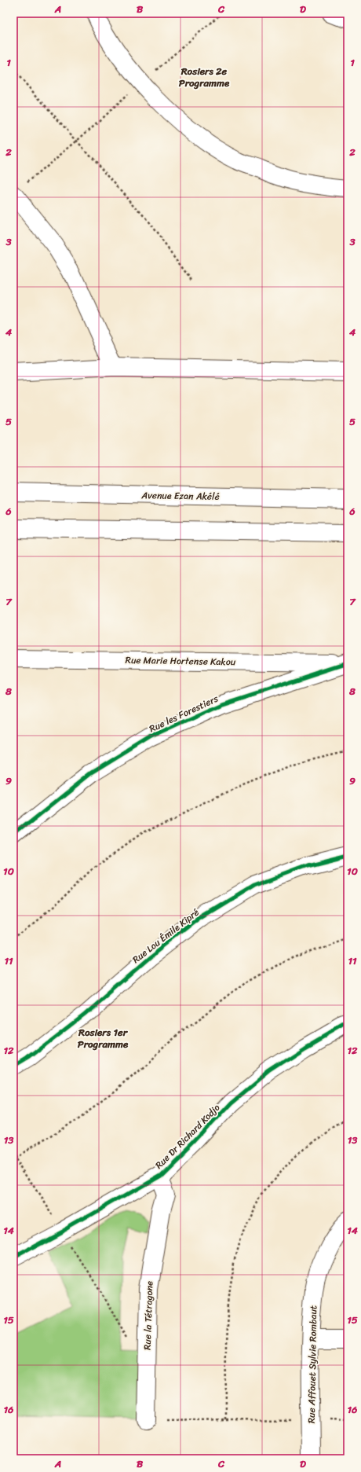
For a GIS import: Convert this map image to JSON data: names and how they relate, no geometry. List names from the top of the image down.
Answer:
{
  "streets": {
    "street": [
      "Avenue Ezan Akélé",
      "Rue Marie Hortense Kakou",
      "Rue les Forestiers",
      "Rue Lou Émile Kipré",
      "Rue Dr Richard Kodjo",
      "Rue la Tétragone",
      "Rue Affouet Sylvie Rombaut"
    ]
  },
  "crossings": [
    ["Rue Marie Hortense Kakou", "Rue les Forestiers"],
    ["Rue Dr Richard Kodjo", "Rue la Tétragone"]
  ],
  "districts": ["Rosiers 2e Programme", "Rosiers 1er Programme"],
  "grid": {
    "columns": [
      "A",
      "B",
      "C",
      "D"
    ],
    "rows": [
      "1",
      "2",
      "3",
      "4",
      "5",
      "6",
      "7",
      "8",
      "9",
      "10",
      "11",
      "12",
      "13",
      "14",
      "15",
      "16"
    ]
  }
}
